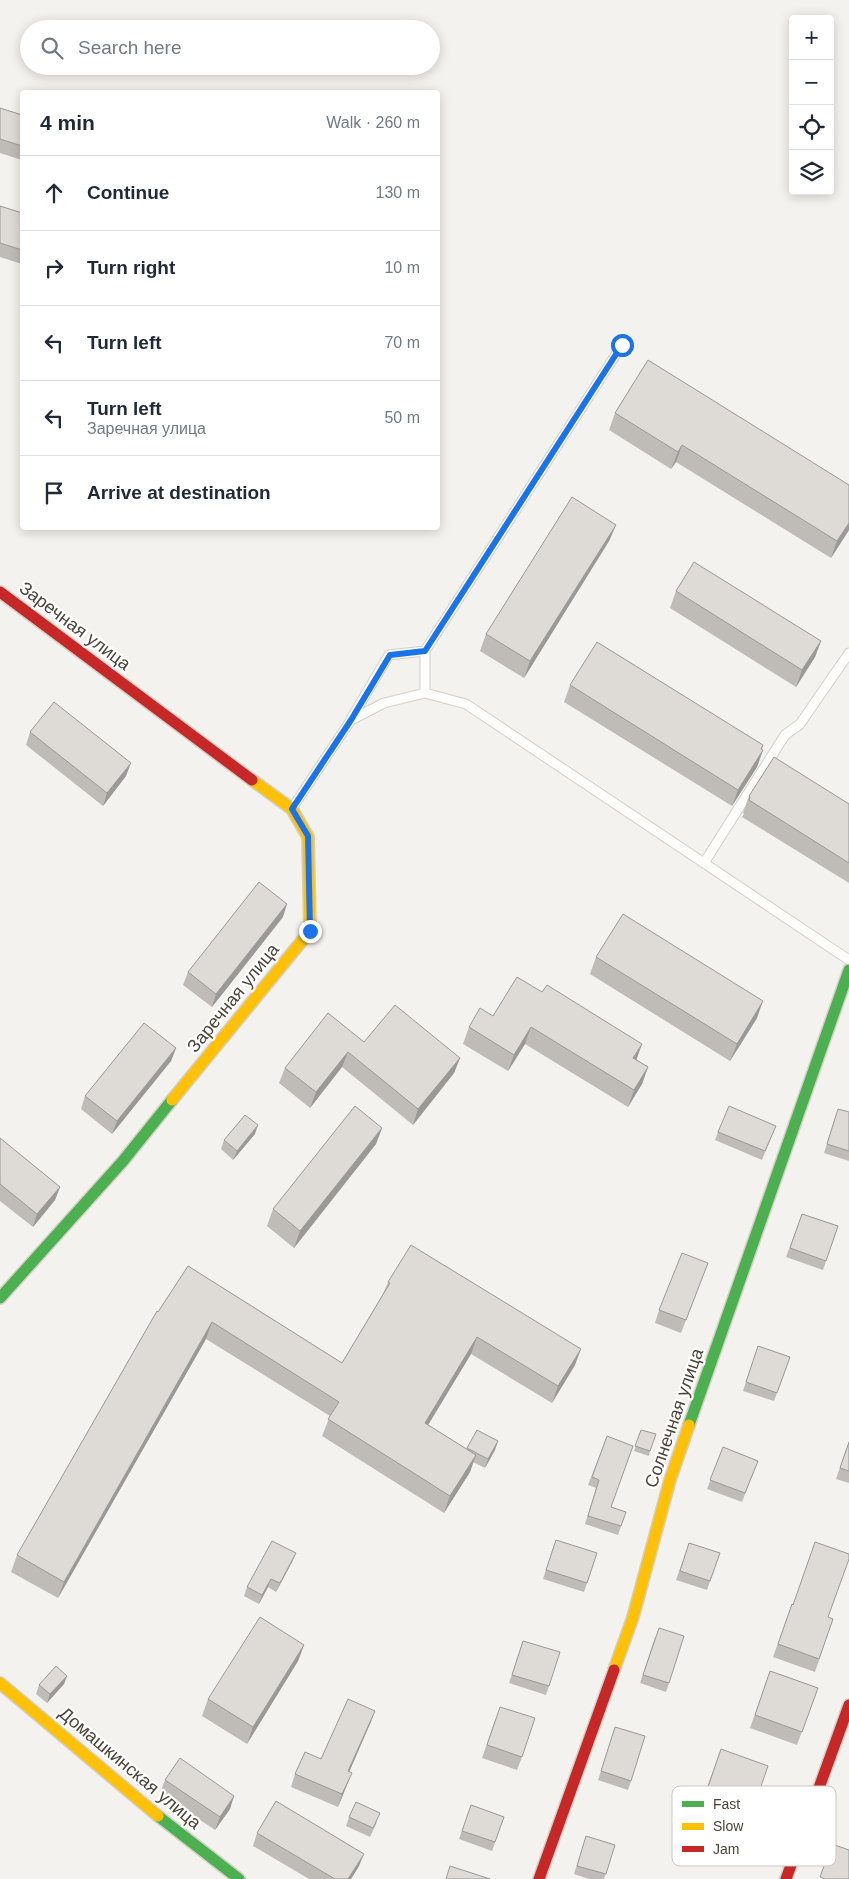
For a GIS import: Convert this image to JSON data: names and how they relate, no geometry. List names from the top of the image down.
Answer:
{
  "streets": {
    "street": ["Заречная улица", "Солнечная улица", "Домашкинская улица"]
  },
  "legend": ["Fast", "Slow", "Jam"],
  "page": {
    "map_buttons": ["+", "−"],
    "search": "Search here",
    "heading": ["4 min", "Walk · 260 m"],
    "list": [
      ["Continue", "130 m"],
      ["Turn right", "10 m"],
      ["Turn left", "70 m"],
      ["Turn left", "Заречная улица", "50 m"],
      "Arrive at destination"
    ]
  }
}
